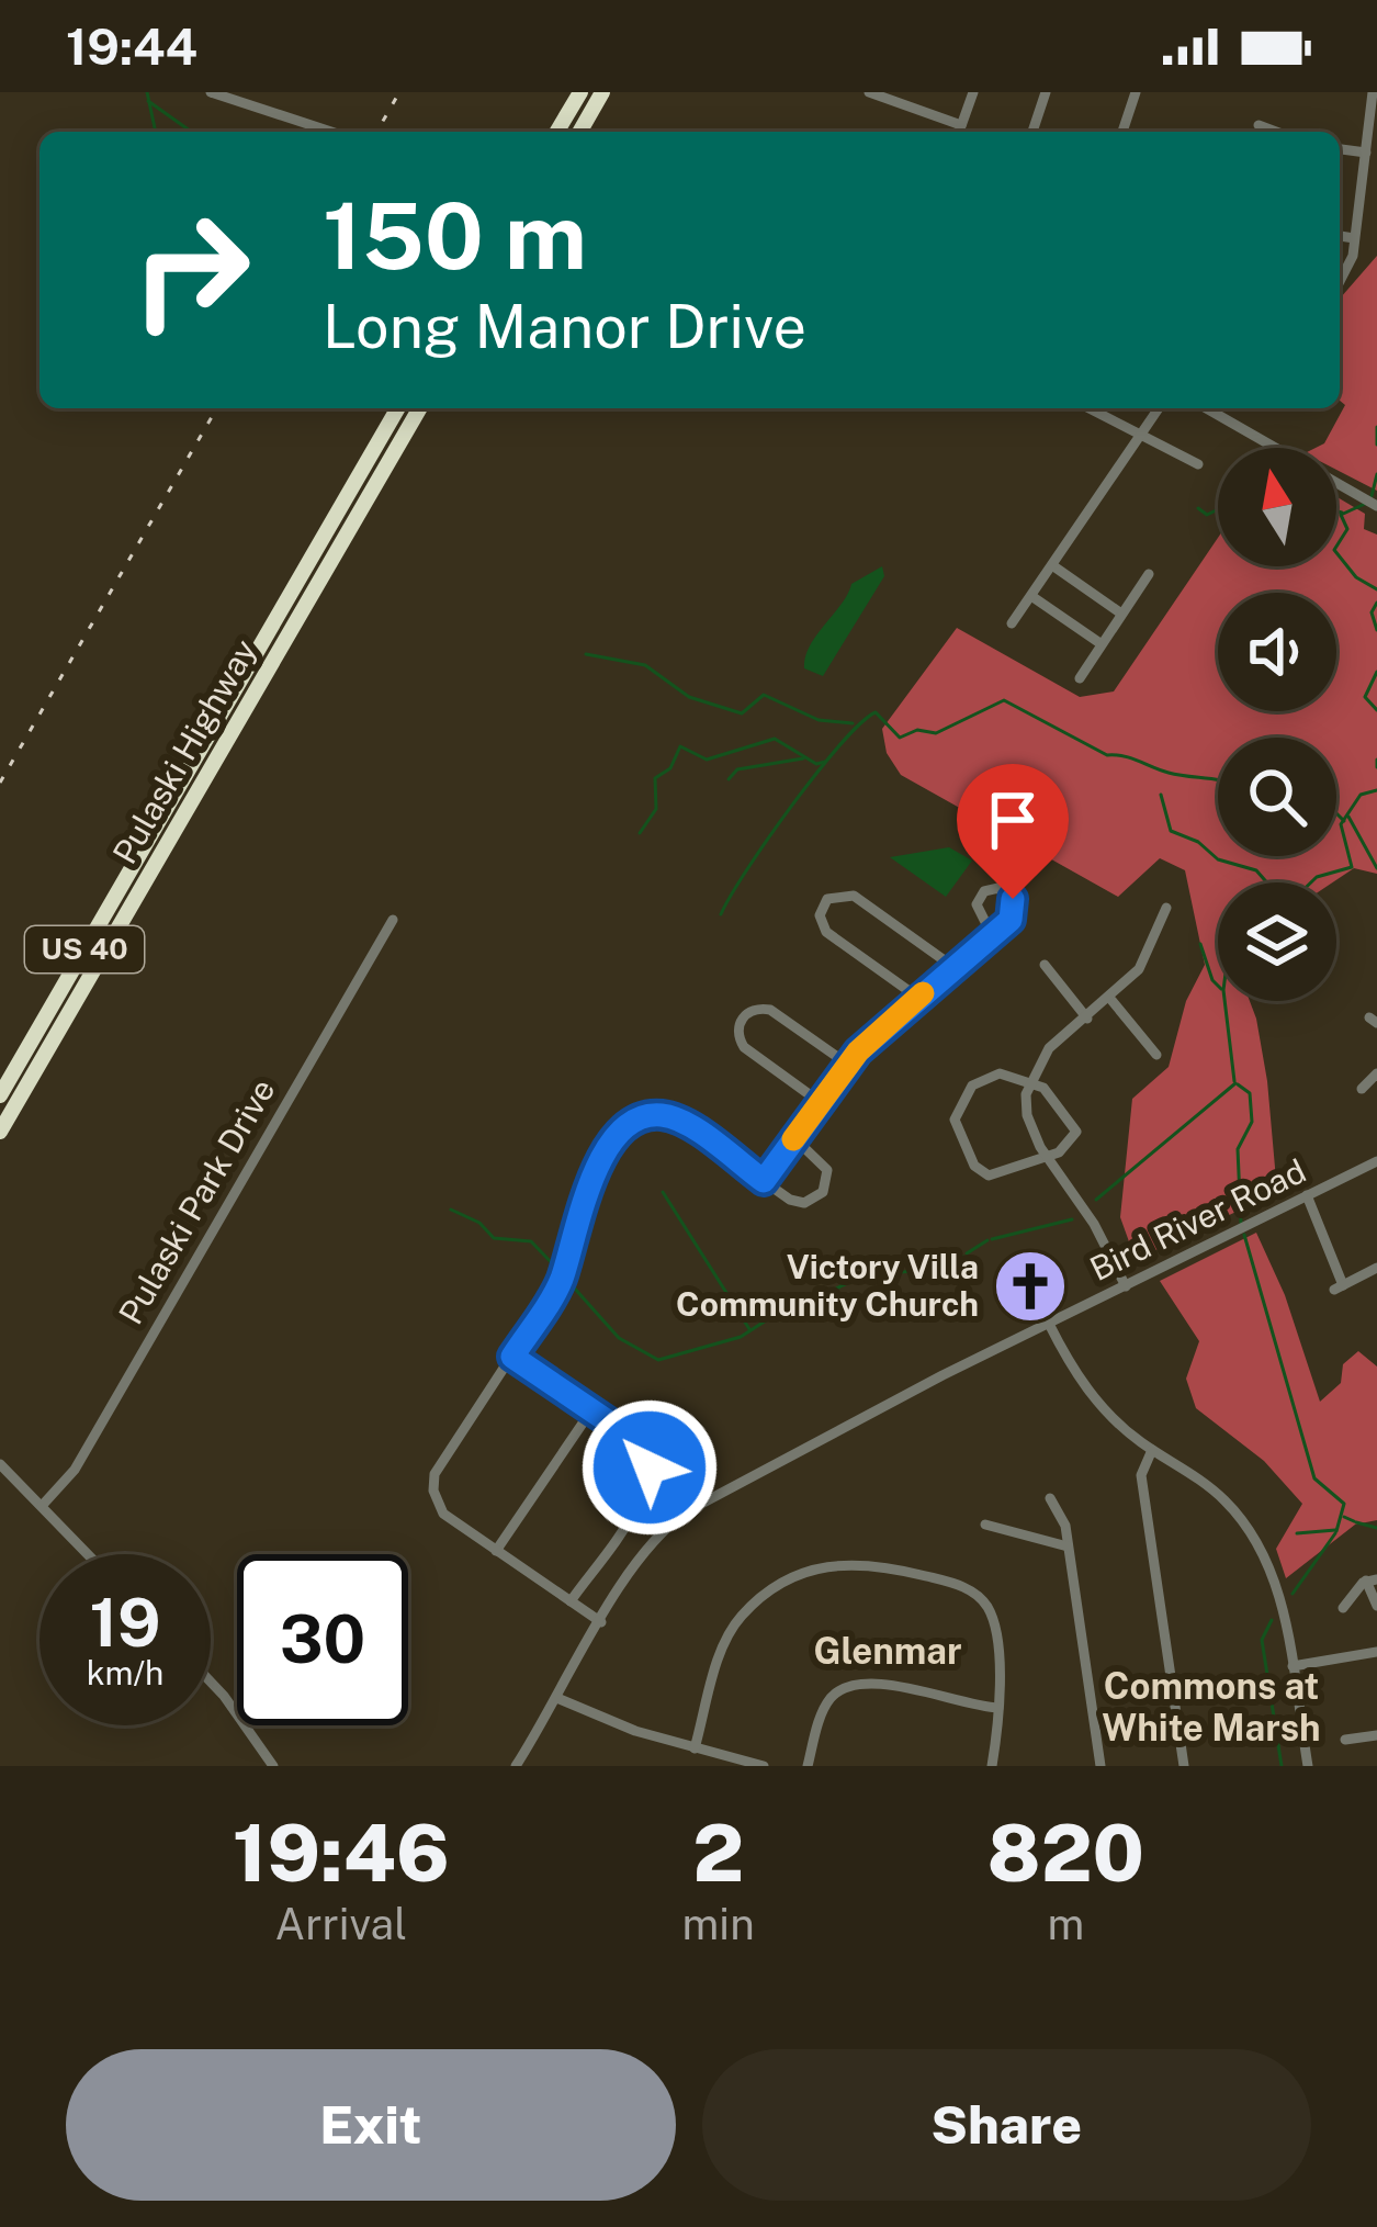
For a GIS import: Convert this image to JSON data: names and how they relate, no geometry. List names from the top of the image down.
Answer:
{
  "streets": {
    "highway": ["Pulaski Highway", "US 40"],
    "street": ["Pulaski Park Drive", "Bird River Road"]
  },
  "districts": ["Glenmar", "Commons at White Marsh"],
  "places": {
    "church": ["Victory Villa Community Church"]
  },
  "north": "top",
  "page": {
    "status": "19:44",
    "turn": ["150 m", "Long Manor Drive"],
    "speed": "19 km/h",
    "limit": "30",
    "eta": [
      "19:46",
      "Arrival",
      "2",
      "min",
      "820",
      "m"
    ],
    "buttons": ["Exit", "Share"]
  }
}
